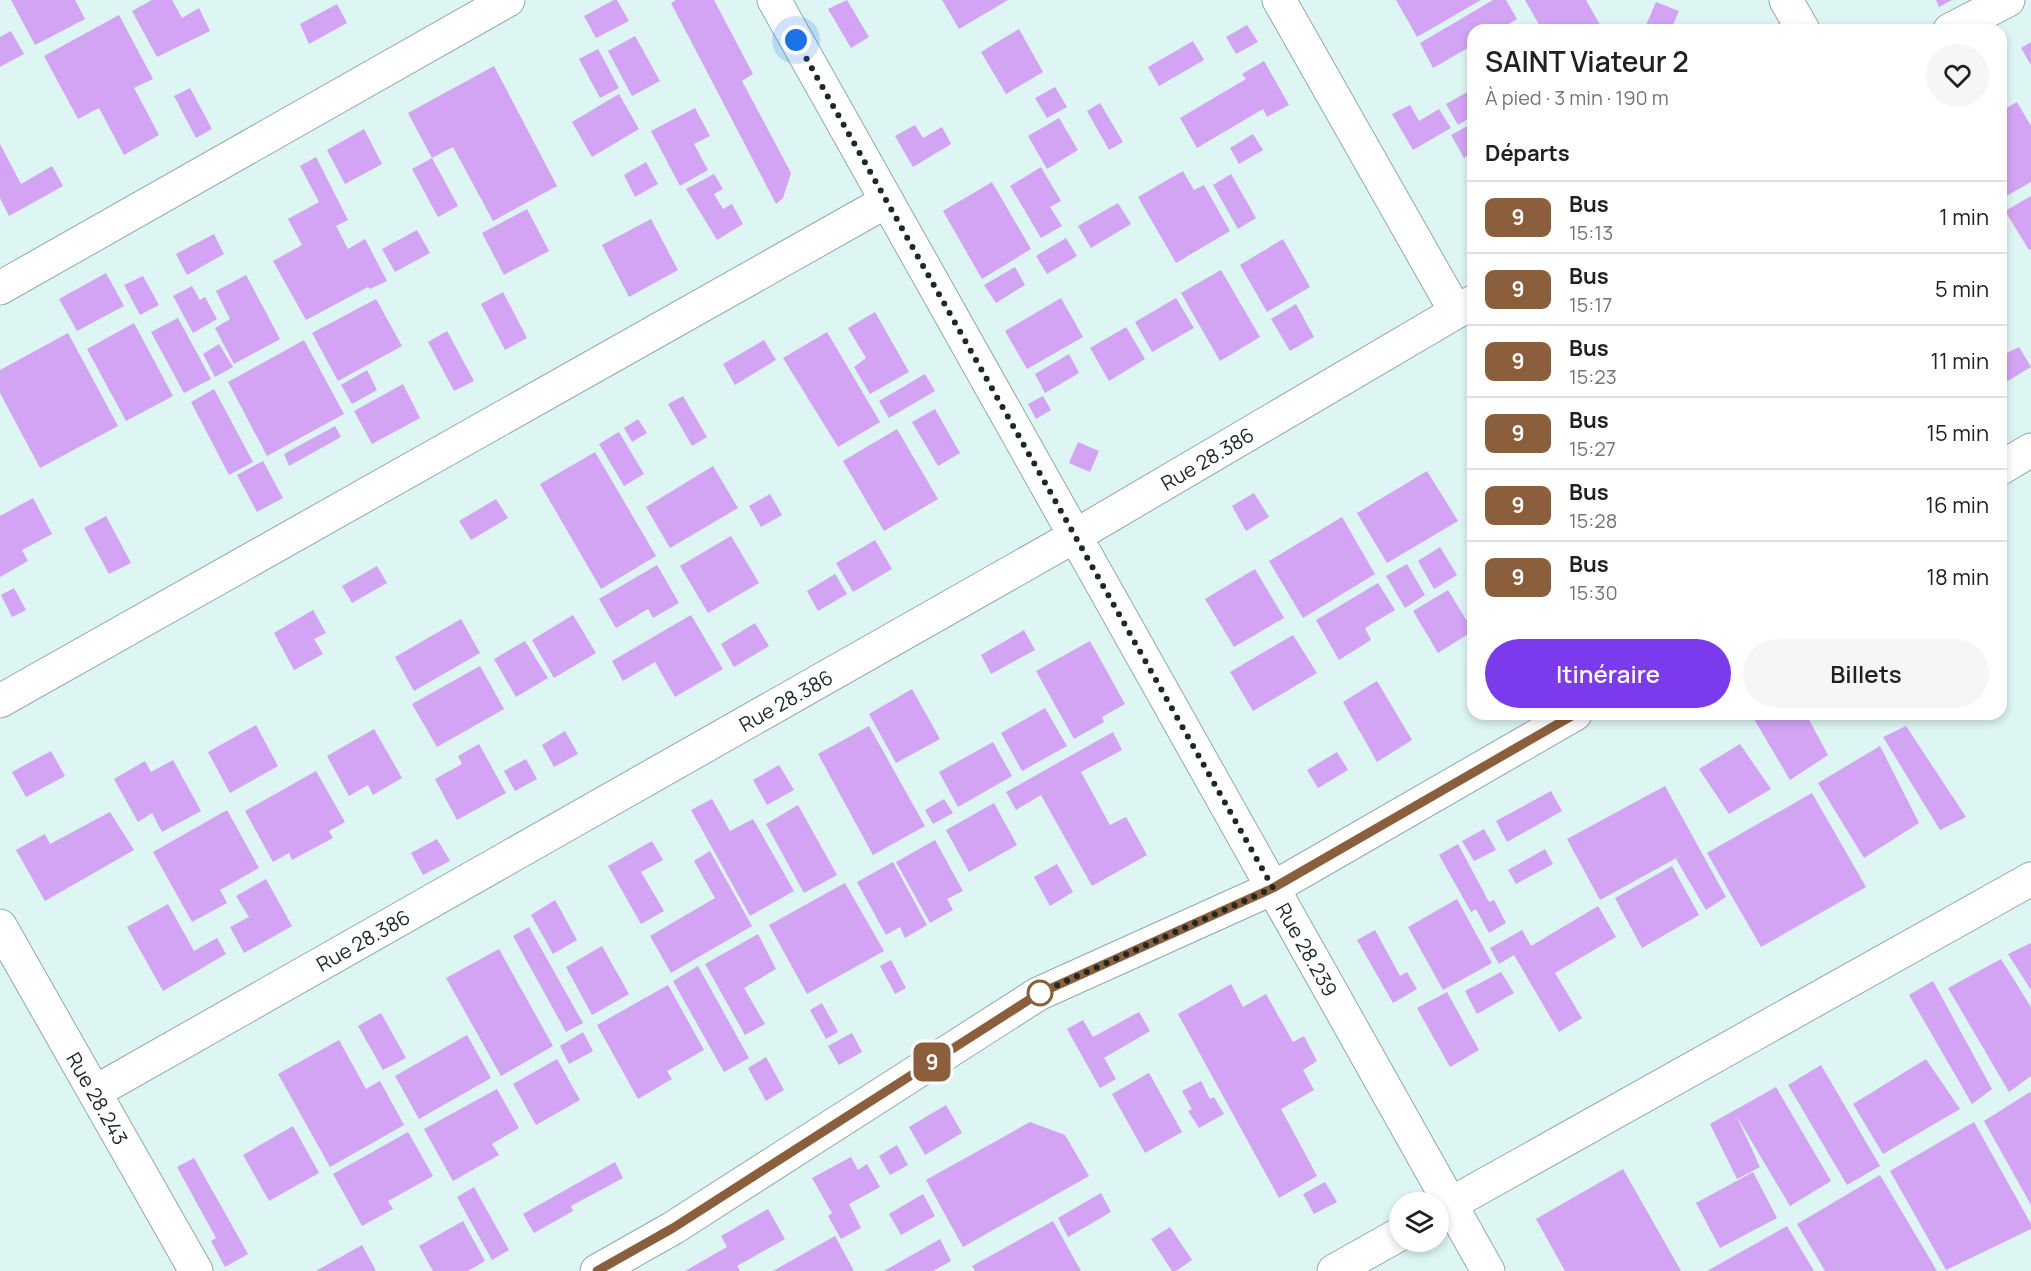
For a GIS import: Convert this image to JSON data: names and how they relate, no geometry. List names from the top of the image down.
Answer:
{
  "streets": {
    "street": ["Rue 28.386", "Rue 28.239", "Rue 28.243"]
  },
  "crossings": [
    ["Rue 28.386", "Rue 28.239"],
    ["Rue 28.386", "Rue 28.243"]
  ],
  "lines": ["bus line 9"],
  "page": {
    "on_map": "9",
    "heading": [
      ["SAINT Viateur 2", "À pied · 3 min · 190 m"],
      "Départs"
    ],
    "list": [
      {
        "mark": "9",
        "name": "Bus",
        "note": "15:13",
        "value": "1 min"
      },
      {
        "mark": "9",
        "name": "Bus",
        "note": "15:17",
        "value": "5 min"
      },
      {
        "mark": "9",
        "name": "Bus",
        "note": "15:23",
        "value": "11 min"
      },
      {
        "mark": "9",
        "name": "Bus",
        "note": "15:27",
        "value": "15 min"
      },
      {
        "mark": "9",
        "name": "Bus",
        "note": "15:28",
        "value": "16 min"
      },
      {
        "mark": "9",
        "name": "Bus",
        "note": "15:30",
        "value": "18 min"
      }
    ],
    "buttons": ["Itinéraire", "Billets"]
  }
}
